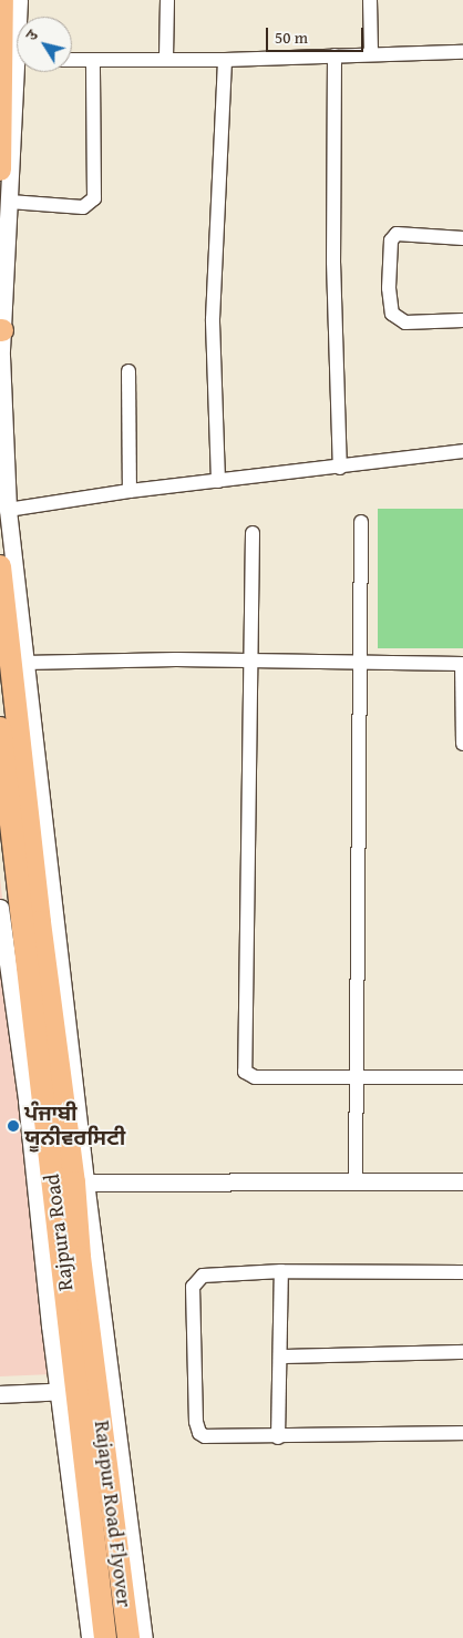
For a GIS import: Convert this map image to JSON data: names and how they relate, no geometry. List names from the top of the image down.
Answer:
{
  "streets": {
    "highway": ["Rajpura Road", "Rajapur Road Flyover"]
  },
  "crossings": [
    ["Rajpura Road", "Rajapur Road Flyover"]
  ],
  "places": ["ਪੰਜਾਬੀ ਯੂਨੀਵਰਸਿਟੀ"],
  "scale_bar": "50 m",
  "north": "top left"
}
